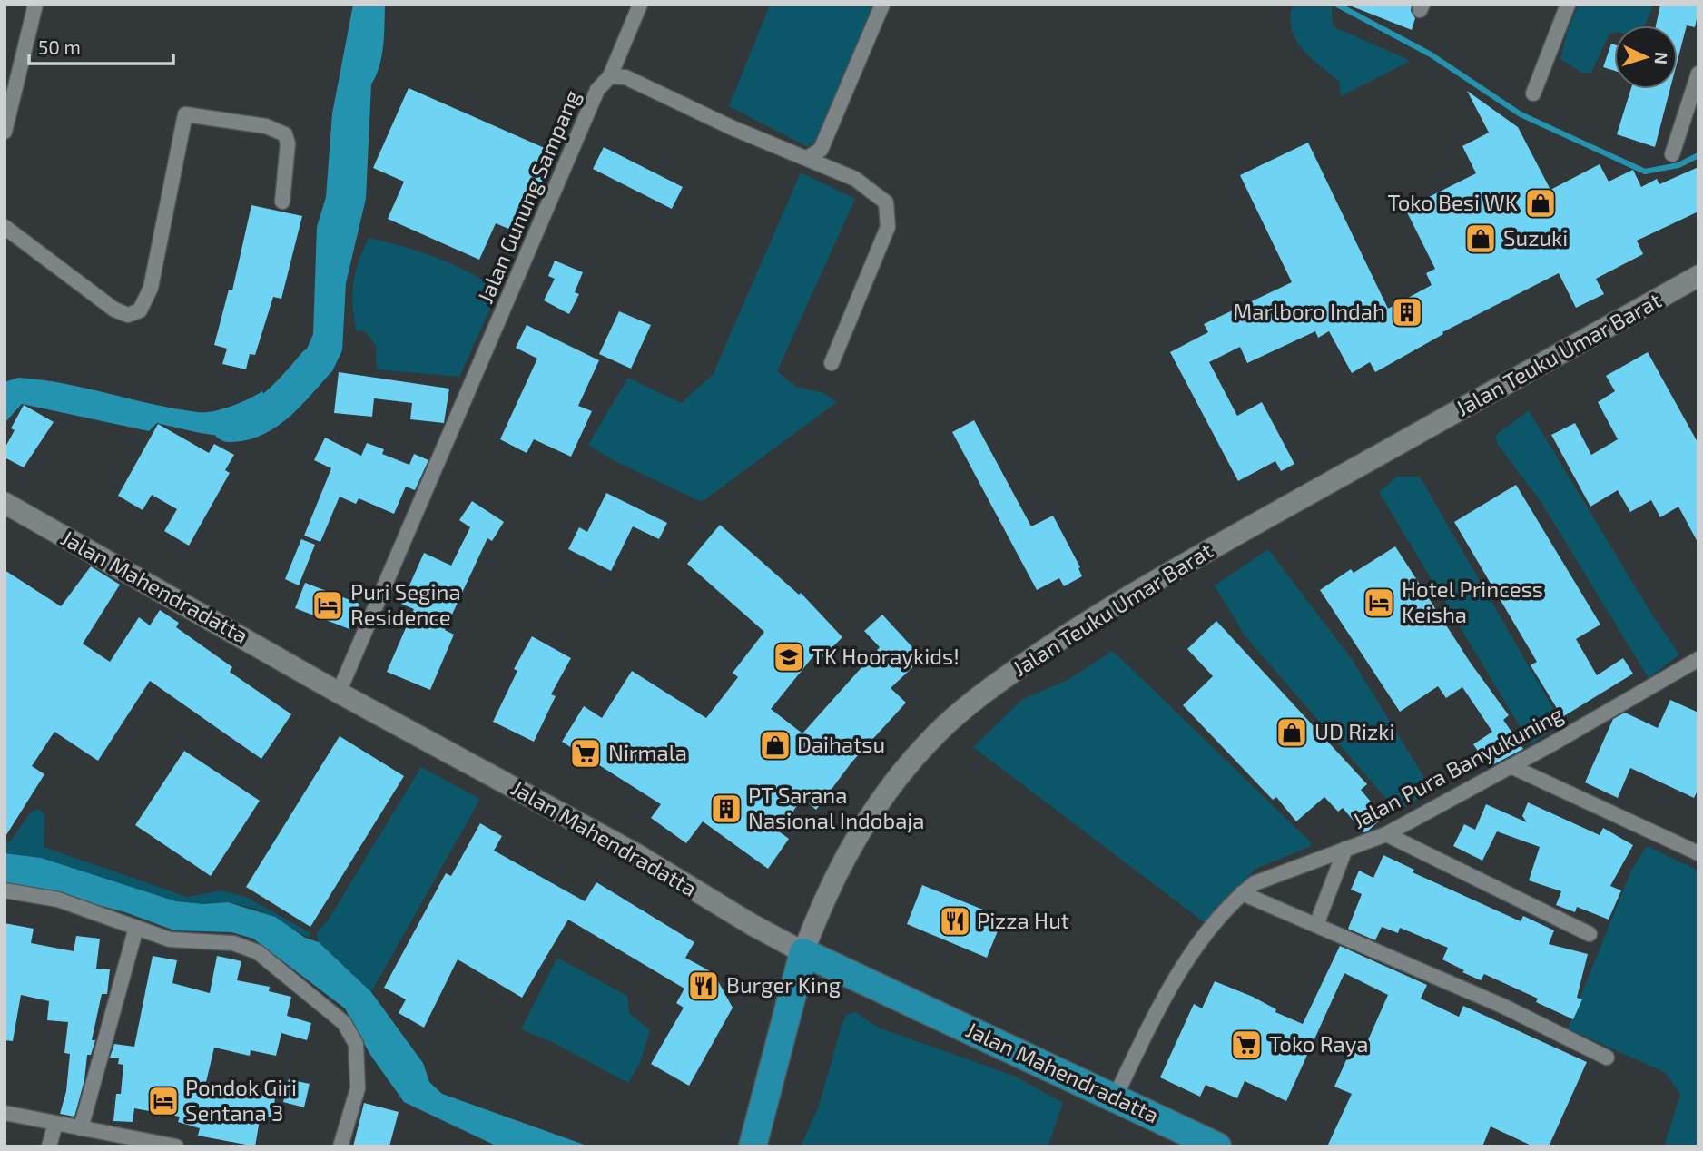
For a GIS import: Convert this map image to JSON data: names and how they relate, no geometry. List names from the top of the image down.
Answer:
{
  "streets": {
    "highway": ["Jalan Teuku Umar Barat", "Jalan Mahendradatta"],
    "street": ["Jalan Gunung Sampang", "Jalan Pura Banyukuning"]
  },
  "crossings": [
    ["Jalan Gunung Sampang", "Jalan Mahendradatta"],
    ["Jalan Teuku Umar Barat", "Jalan Mahendradatta"],
    ["Jalan Mahendradatta", "Jalan Pura Banyukuning"]
  ],
  "places": {
    "shop": [
      "Toko Besi WK",
      "Suzuki",
      "UD Rizki",
      "Daihatsu"
    ],
    "building": ["Marlboro Indah", "PT Sarana Nasional Indobaja"],
    "hotel": ["Hotel Princess Keisha", "Puri Segina Residence", "Pondok Giri Sentana 3"],
    "school or university": ["TK Hooraykids!"],
    "supermarket": ["Nirmala", "Toko Raya"],
    "restaurant": ["Pizza Hut", "Burger King"]
  },
  "scale_bar": "50 m",
  "north": "right"
}
